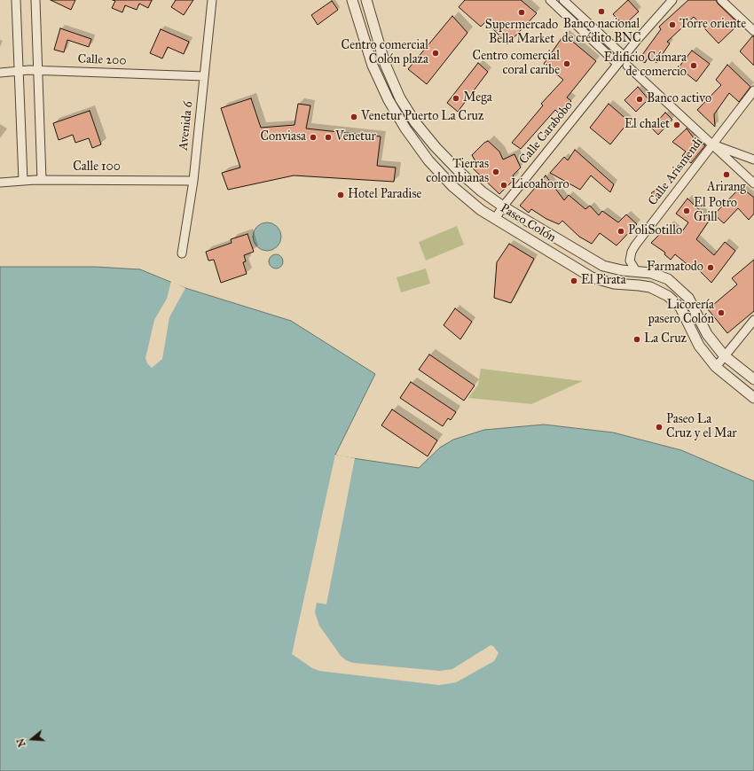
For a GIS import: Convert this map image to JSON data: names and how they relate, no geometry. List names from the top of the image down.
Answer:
{
  "streets": {
    "street": [
      "Calle 200",
      "Avenida 6",
      "Calle Carabobo",
      "Calle 100",
      "Calle Arismendi",
      "Paseo Colón"
    ]
  },
  "crossings": [
    ["Calle 200", "Avenida 6"],
    ["Avenida 6", "Calle 100"],
    ["Calle Carabobo", "Paseo Colón"],
    ["Calle Arismendi", "Paseo Colón"]
  ],
  "places": [
    "Banco nacional de crédito BNC",
    "Supermercado Bella Market",
    "Torre oriente",
    "Centro comercial Colón plaza",
    "Centro comercial coral caribe",
    "Edificio Cámara de comercio",
    "Mega",
    "Banco activo",
    "Venetur Puerto La Cruz",
    "El chalet",
    "Conviasa",
    "Venetur",
    "Tierras colombianas",
    "Arirang",
    "Licoahorro",
    "Hotel Paradise",
    "El Potro Grill",
    "PoliSotillo",
    "Farmatodo",
    "El Pirata",
    "Licorería pasero Colón",
    "La Cruz",
    "Paseo La Cruz y el Mar"
  ],
  "north": "left"
}
